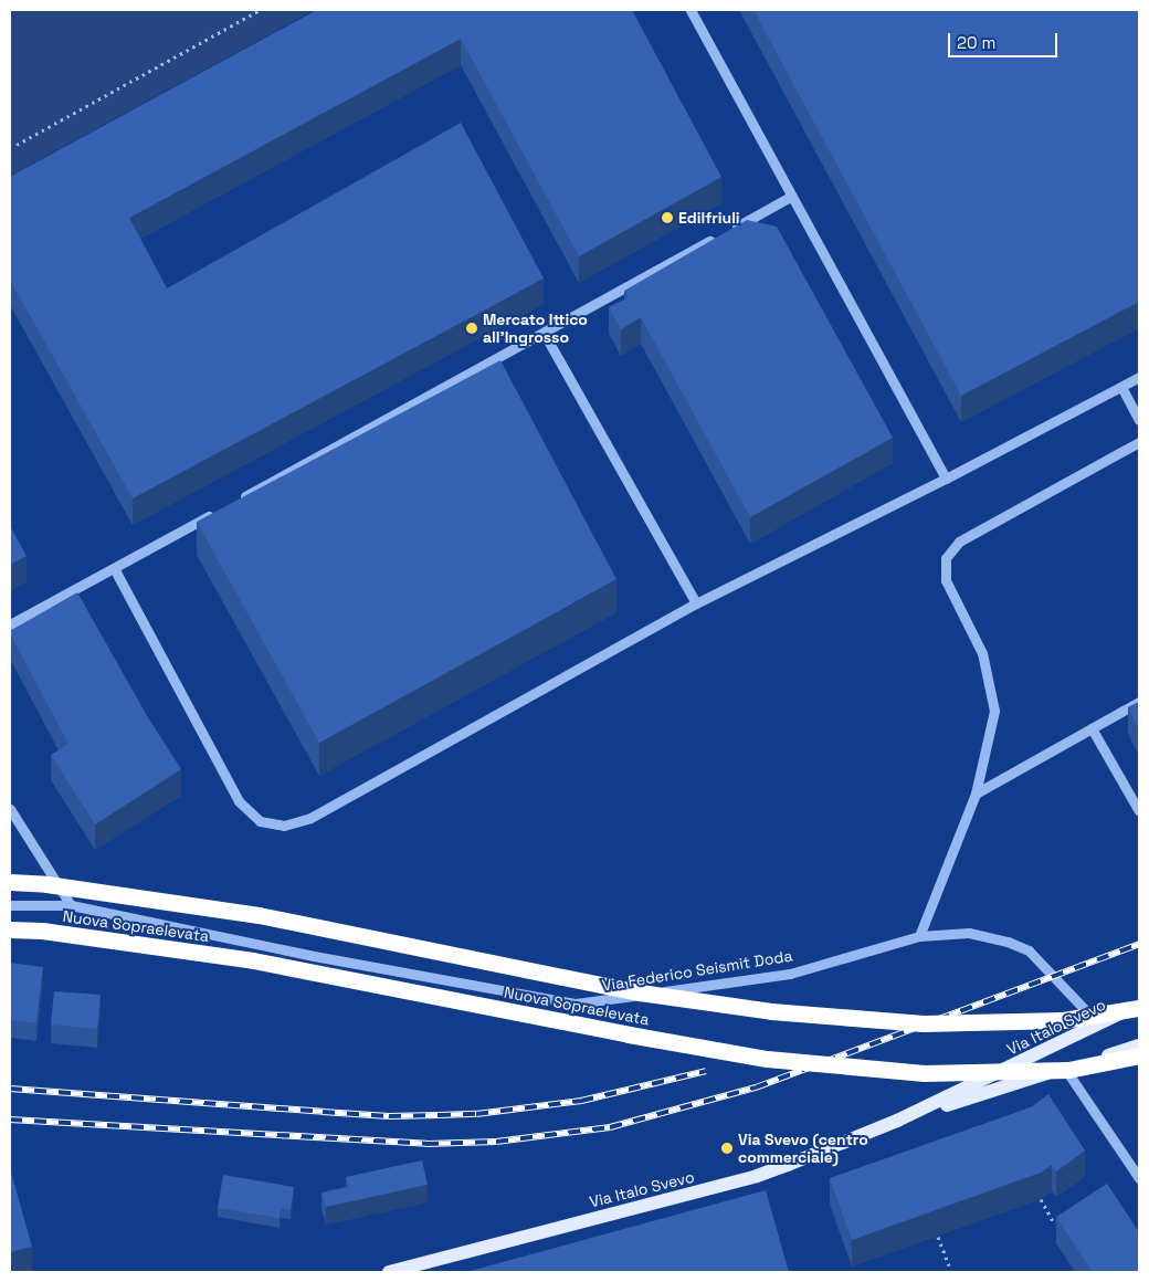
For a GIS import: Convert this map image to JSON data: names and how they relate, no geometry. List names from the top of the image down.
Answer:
{
  "streets": {
    "highway": ["Nuova Sopraelevata"],
    "main road": ["Via Italo Svevo"],
    "street": ["Via Federico Seismit Doda"]
  },
  "crossings": [
    ["Nuova Sopraelevata", "Via Italo Svevo"],
    ["Via Federico Seismit Doda", "Via Italo Svevo"]
  ],
  "places": ["Edilfriuli", "Mercato Ittico all'Ingrosso", "Via Svevo (centro commerciale)"],
  "scale_bar": "20 m"
}
